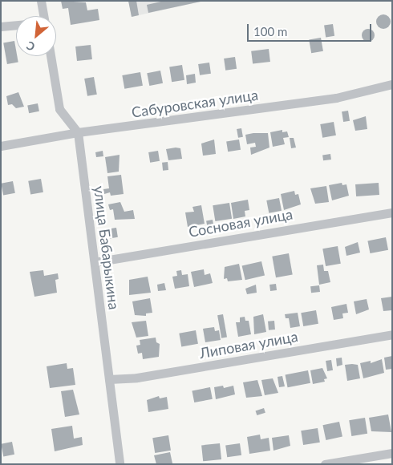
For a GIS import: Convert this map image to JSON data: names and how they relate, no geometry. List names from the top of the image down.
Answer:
{
  "streets": {
    "street": [
      "Сабуровская улица",
      "Сосновая улица",
      "улица Бабарыкина",
      "Липовая улица"
    ]
  },
  "crossings": [
    ["Сабуровская улица", "улица Бабарыкина"],
    ["Сосновая улица", "улица Бабарыкина"],
    ["улица Бабарыкина", "Липовая улица"]
  ],
  "scale_bar": "100 m",
  "north": "bottom left"
}
